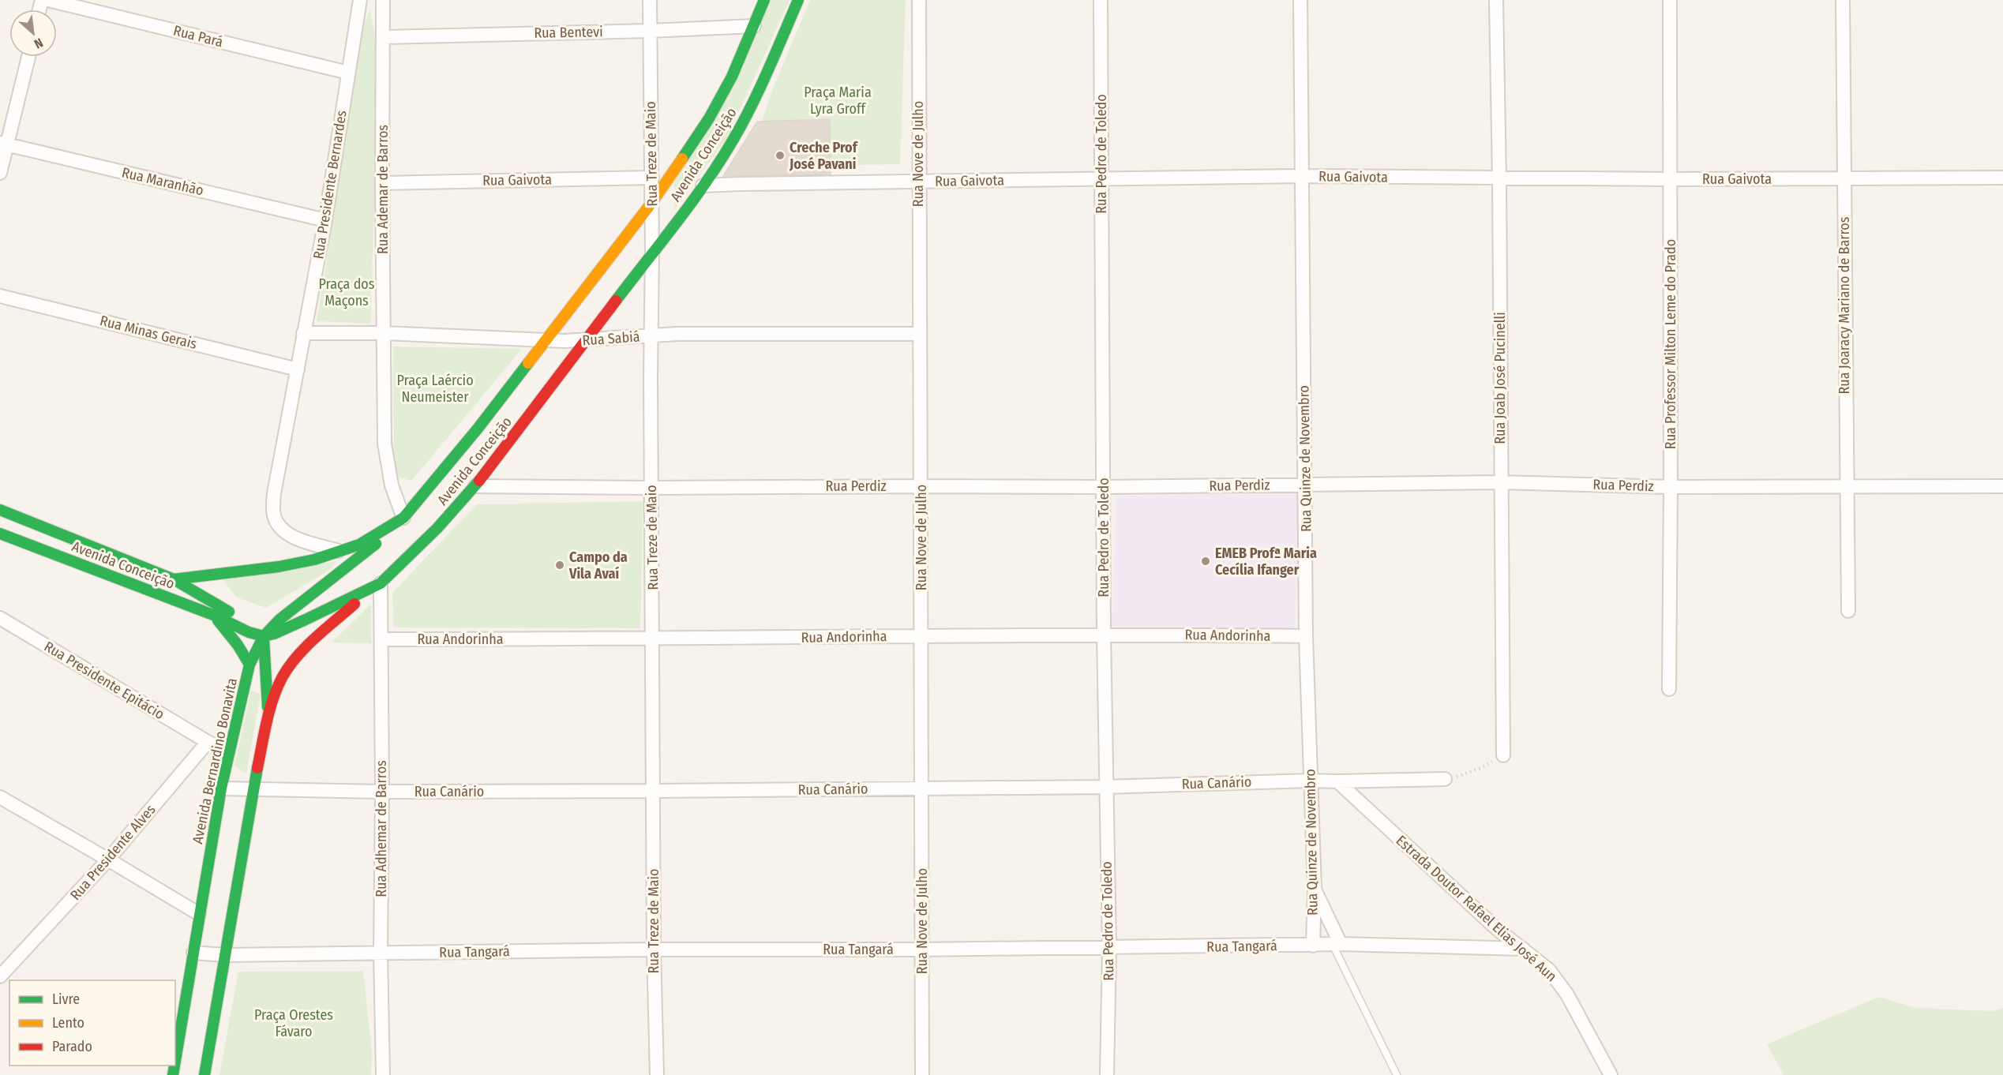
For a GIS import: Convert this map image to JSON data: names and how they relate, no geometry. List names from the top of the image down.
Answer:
{
  "streets": {
    "main road": ["Avenida Conceição", "Avenida Bernardino Bonavita"],
    "street": [
      "Rua Bentevi",
      "Rua Pará",
      "Rua Treze de Maio",
      "Rua Nove de Julho",
      "Rua Pedro de Toledo",
      "Rua Gaivota",
      "Rua Maranhão",
      "Rua Presidente Bernardes",
      "Rua Ademar de Barros",
      "Rua Joaracy Mariano de Barros",
      "Rua Minas Gerais",
      "Rua Sabiá",
      "Rua Professor Milton Leme do Prado",
      "Rua Joab José Pucinelli",
      "Rua Quinze de Novembro",
      "Rua Perdiz",
      "Rua Andorinha",
      "Rua Presidente Epitácio",
      "Rua Canário",
      "Rua Adhemar de Barros",
      "Rua Presidente Alves",
      "Estrada Doutor Rafael Elias José Aun",
      "Rua Tangará"
    ]
  },
  "crossings": [
    ["Rua Bentevi", "Rua Treze de Maio"],
    ["Rua Bentevi", "Avenida Conceição"],
    ["Rua Bentevi", "Rua Ademar de Barros"],
    ["Rua Pará", "Rua Presidente Bernardes"],
    ["Rua Treze de Maio", "Avenida Conceição"],
    ["Rua Treze de Maio", "Rua Gaivota"],
    ["Rua Treze de Maio", "Rua Sabiá"],
    ["Rua Treze de Maio", "Rua Perdiz"],
    ["Rua Treze de Maio", "Rua Andorinha"],
    ["Rua Treze de Maio", "Rua Canário"],
    ["Rua Treze de Maio", "Rua Tangará"],
    ["Rua Nove de Julho", "Rua Gaivota"],
    ["Rua Nove de Julho", "Rua Sabiá"],
    ["Rua Nove de Julho", "Rua Perdiz"],
    ["Rua Nove de Julho", "Rua Andorinha"],
    ["Rua Nove de Julho", "Rua Canário"],
    ["Rua Nove de Julho", "Rua Tangará"],
    ["Rua Pedro de Toledo", "Rua Gaivota"],
    ["Rua Pedro de Toledo", "Rua Perdiz"],
    ["Rua Pedro de Toledo", "Rua Andorinha"],
    ["Rua Pedro de Toledo", "Rua Canário"],
    ["Rua Pedro de Toledo", "Rua Tangará"],
    ["Avenida Conceição", "Rua Gaivota"],
    ["Avenida Conceição", "Rua Presidente Bernardes"],
    ["Avenida Conceição", "Rua Ademar de Barros"],
    ["Avenida Conceição", "Rua Sabiá"],
    ["Avenida Conceição", "Rua Perdiz"],
    ["Avenida Conceição", "Avenida Bernardino Bonavita"],
    ["Avenida Conceição", "Rua Adhemar de Barros"],
    ["Rua Gaivota", "Rua Ademar de Barros"],
    ["Rua Gaivota", "Rua Joaracy Mariano de Barros"],
    ["Rua Gaivota", "Rua Professor Milton Leme do Prado"],
    ["Rua Gaivota", "Rua Joab José Pucinelli"],
    ["Rua Gaivota", "Rua Quinze de Novembro"],
    ["Rua Maranhão", "Rua Presidente Bernardes"],
    ["Rua Presidente Bernardes", "Rua Minas Gerais"],
    ["Rua Presidente Bernardes", "Rua Sabiá"],
    ["Rua Ademar de Barros", "Rua Sabiá"],
    ["Rua Ademar de Barros", "Avenida Bernardino Bonavita"],
    ["Rua Joaracy Mariano de Barros", "Rua Perdiz"],
    ["Rua Professor Milton Leme do Prado", "Rua Perdiz"],
    ["Rua Joab José Pucinelli", "Rua Perdiz"],
    ["Rua Quinze de Novembro", "Rua Perdiz"],
    ["Rua Quinze de Novembro", "Rua Andorinha"],
    ["Rua Quinze de Novembro", "Rua Canário"],
    ["Rua Quinze de Novembro", "Rua Tangará"],
    ["Rua Andorinha", "Rua Adhemar de Barros"],
    ["Rua Presidente Epitácio", "Rua Presidente Alves"],
    ["Avenida Bernardino Bonavita", "Rua Canário"],
    ["Avenida Bernardino Bonavita", "Rua Tangará"],
    ["Rua Canário", "Rua Adhemar de Barros"],
    ["Rua Canário", "Estrada Doutor Rafael Elias José Aun"],
    ["Rua Adhemar de Barros", "Rua Tangará"],
    ["Estrada Doutor Rafael Elias José Aun", "Rua Tangará"]
  ],
  "parks": [
    "Praça Maria Lyra Groff",
    "Praça dos Maçons",
    "Praça Laércio Neumeister",
    "Praça Orestes Fávaro"
  ],
  "places": ["Creche Prof José Pavani", "EMEB Profª Maria Cecília Ifanger", "Campo da Vila Avaí"],
  "legend": ["Livre", "Lento", "Parado"],
  "north": "bottom right"
}
